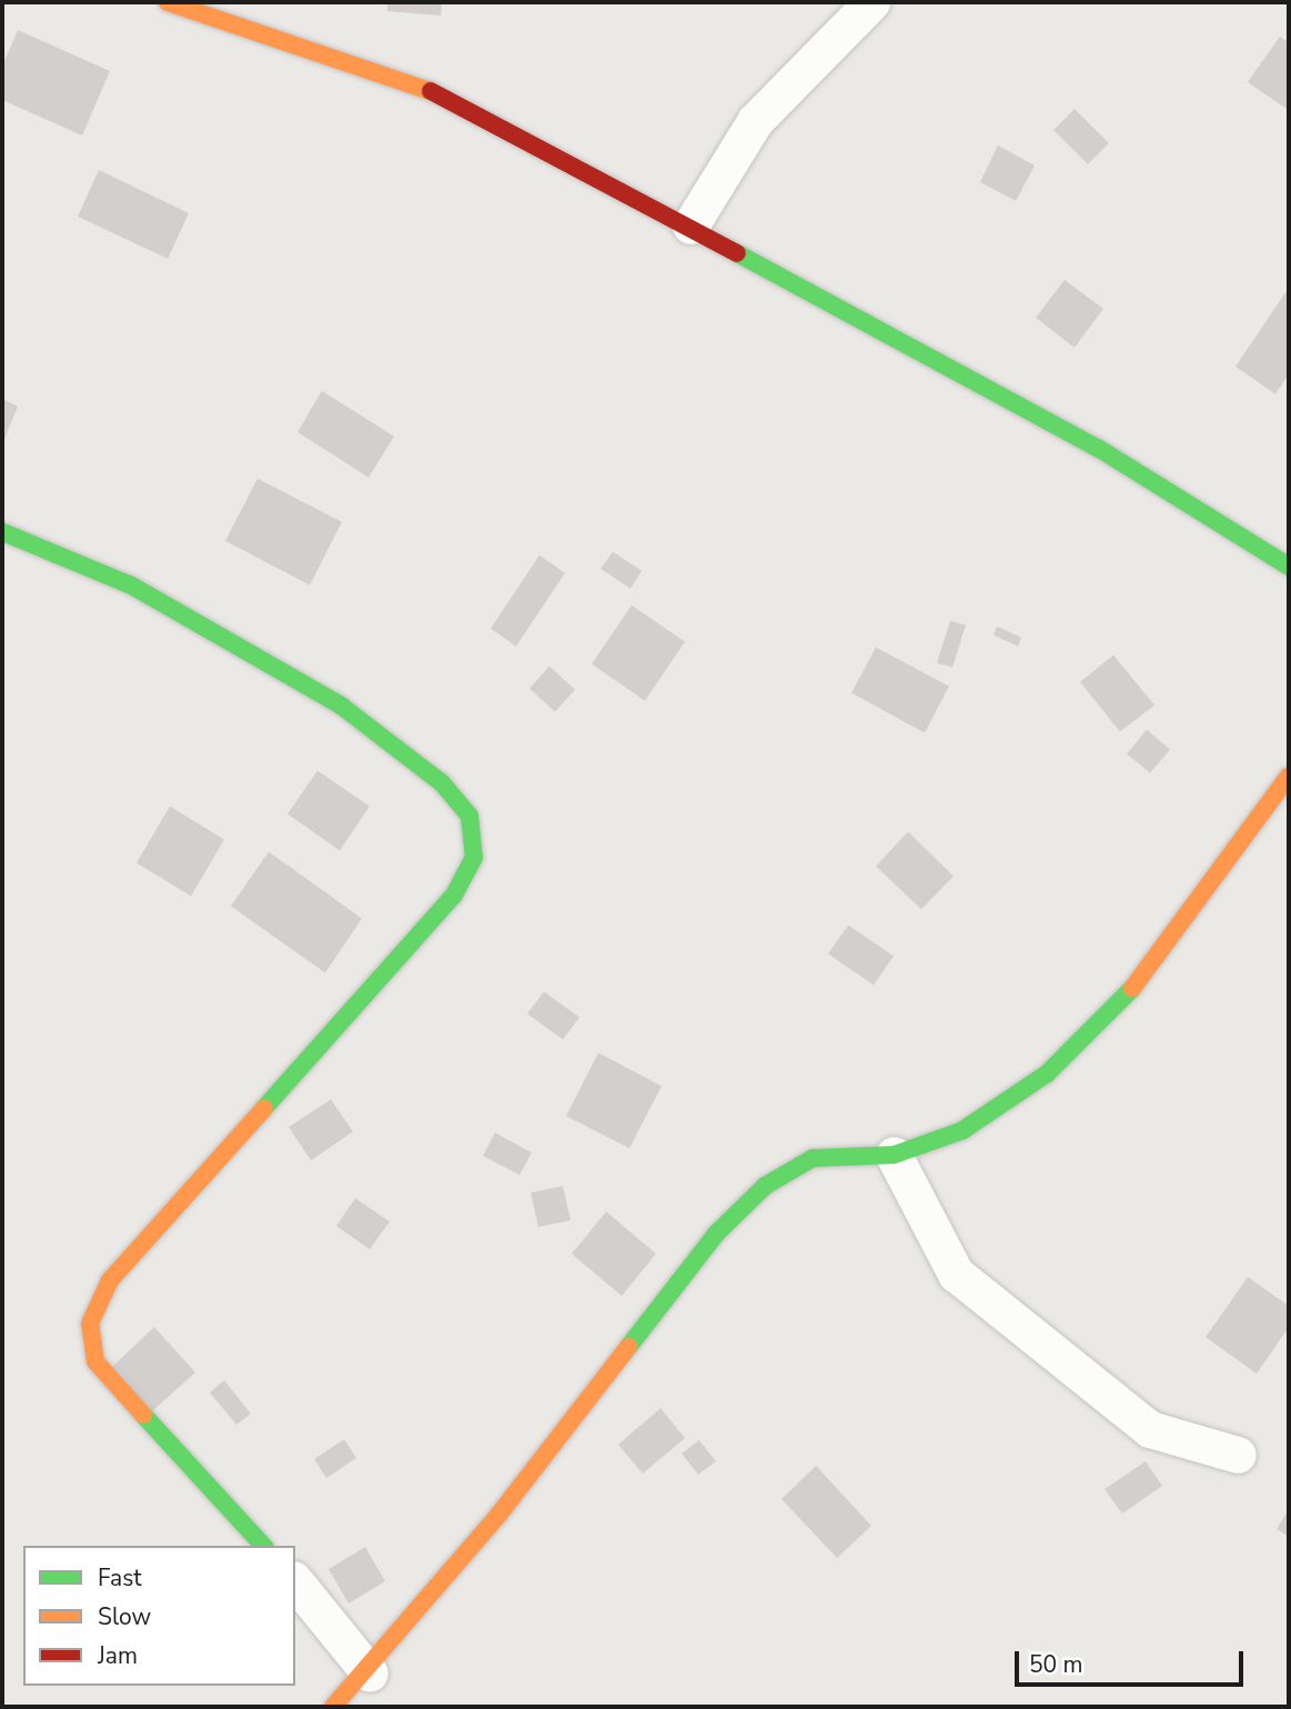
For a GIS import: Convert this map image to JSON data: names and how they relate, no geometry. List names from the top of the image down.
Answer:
{
  "legend": ["Fast", "Slow", "Jam"],
  "scale_bar": "50 m"
}
